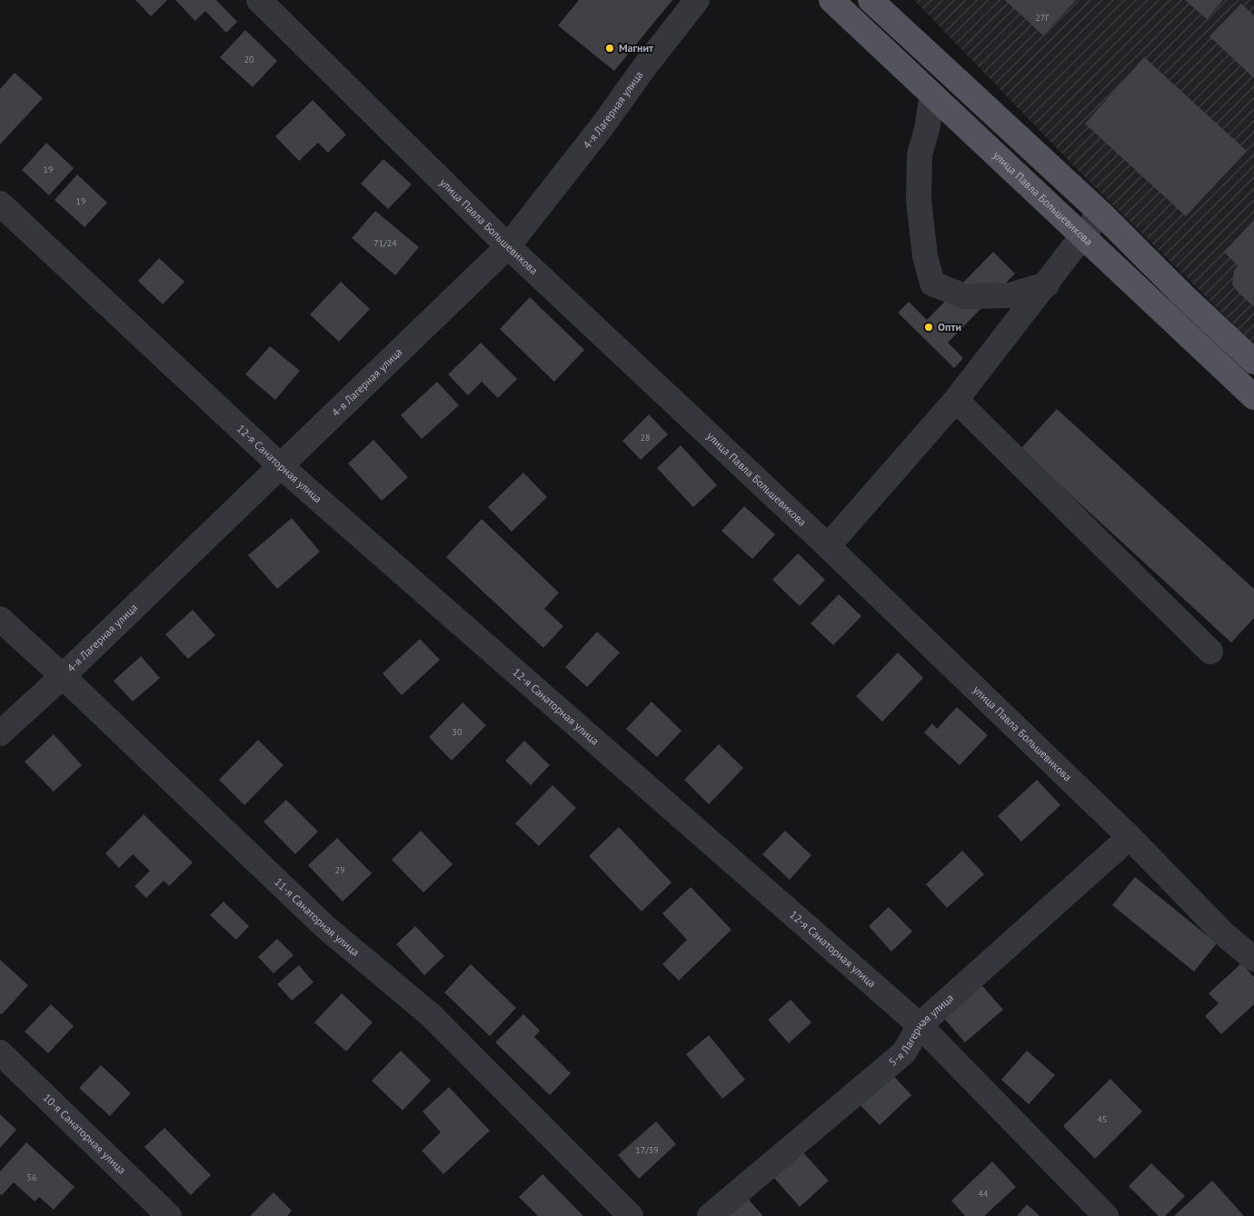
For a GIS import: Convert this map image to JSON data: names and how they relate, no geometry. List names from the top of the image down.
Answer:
{
  "streets": {
    "main road": ["улица Павла Большевикова"],
    "street": [
      "4-я Лагерная улица",
      "12-я Санаторная улица",
      "11-я Санаторная улица",
      "5-я Лагерная улица",
      "10-я Санаторная улица"
    ]
  },
  "crossings": [
    ["4-я Лагерная улица", "улица Павла Большевикова"],
    ["4-я Лагерная улица", "12-я Санаторная улица"],
    ["4-я Лагерная улица", "11-я Санаторная улица"],
    ["улица Павла Большевикова", "5-я Лагерная улица"],
    ["12-я Санаторная улица", "5-я Лагерная улица"]
  ],
  "places": ["Магнит", "Опти"],
  "house_numbers": [
    "27Г",
    "20",
    "19",
    "19",
    "71/24",
    "28",
    "30",
    "29",
    "45",
    "17/39",
    "56",
    "44"
  ]
}
